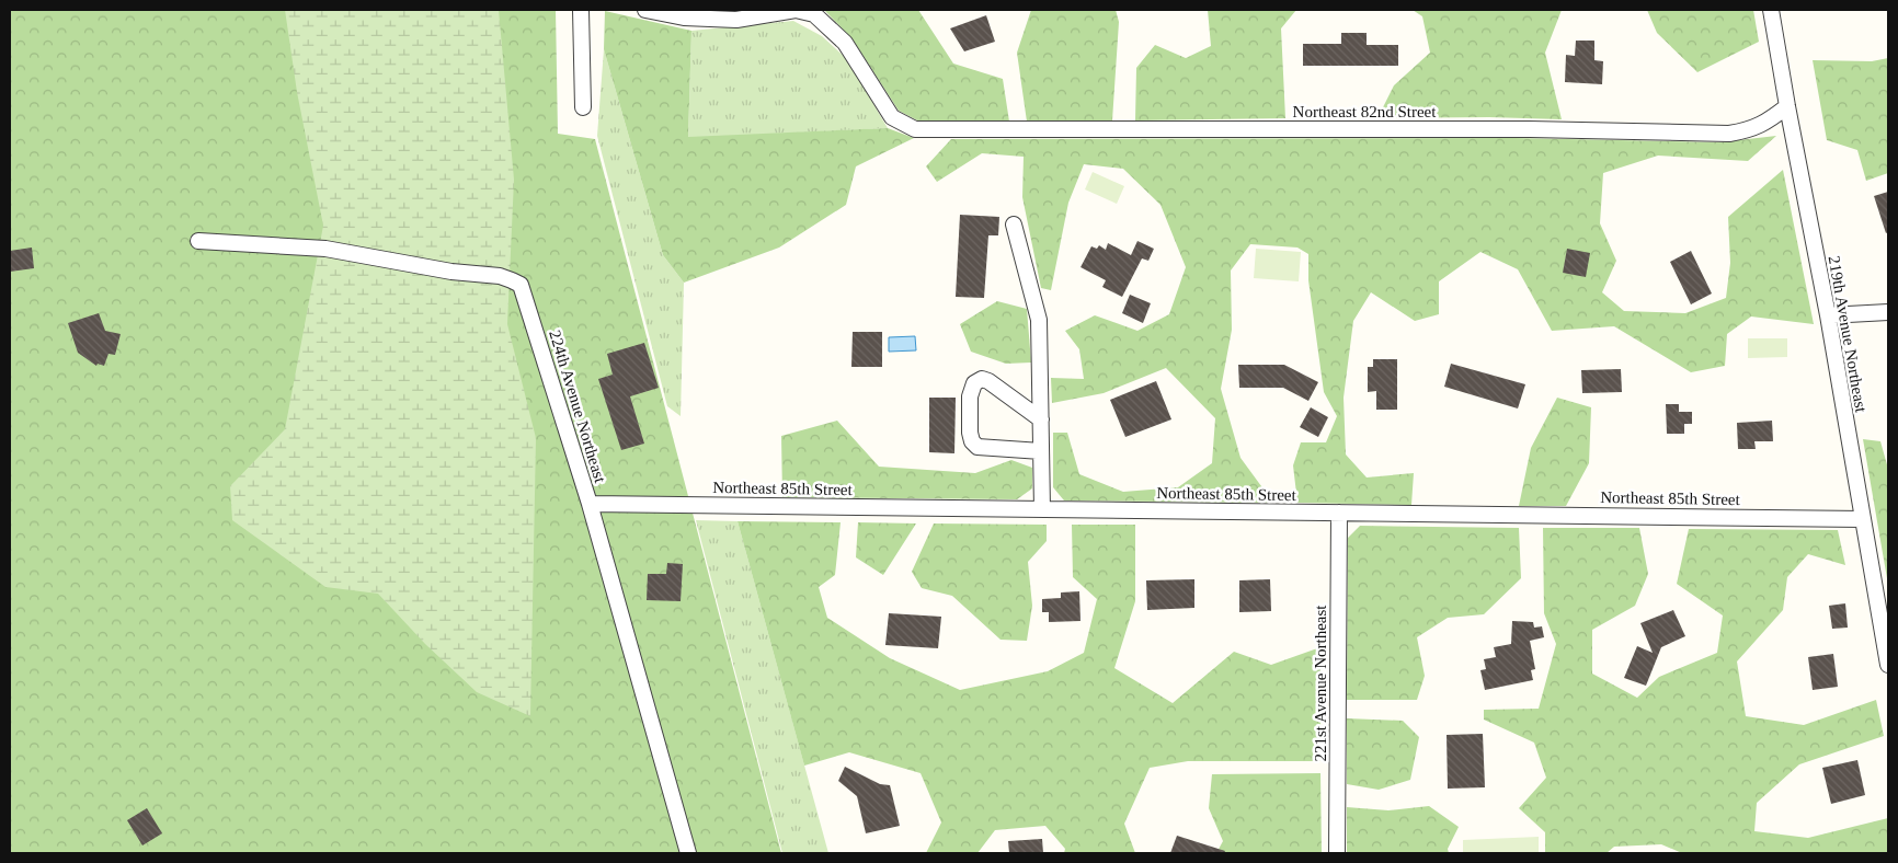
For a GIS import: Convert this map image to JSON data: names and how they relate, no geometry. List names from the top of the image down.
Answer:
{
  "streets": {
    "street": [
      "Northeast 82nd Street",
      "219th Avenue Northeast",
      "224th Avenue Northeast",
      "Northeast 85th Street",
      "221st Avenue Northeast"
    ]
  },
  "crossings": [
    ["Northeast 82nd Street", "219th Avenue Northeast"],
    ["219th Avenue Northeast", "Northeast 85th Street"],
    ["224th Avenue Northeast", "Northeast 85th Street"],
    ["Northeast 85th Street", "221st Avenue Northeast"]
  ]
}
